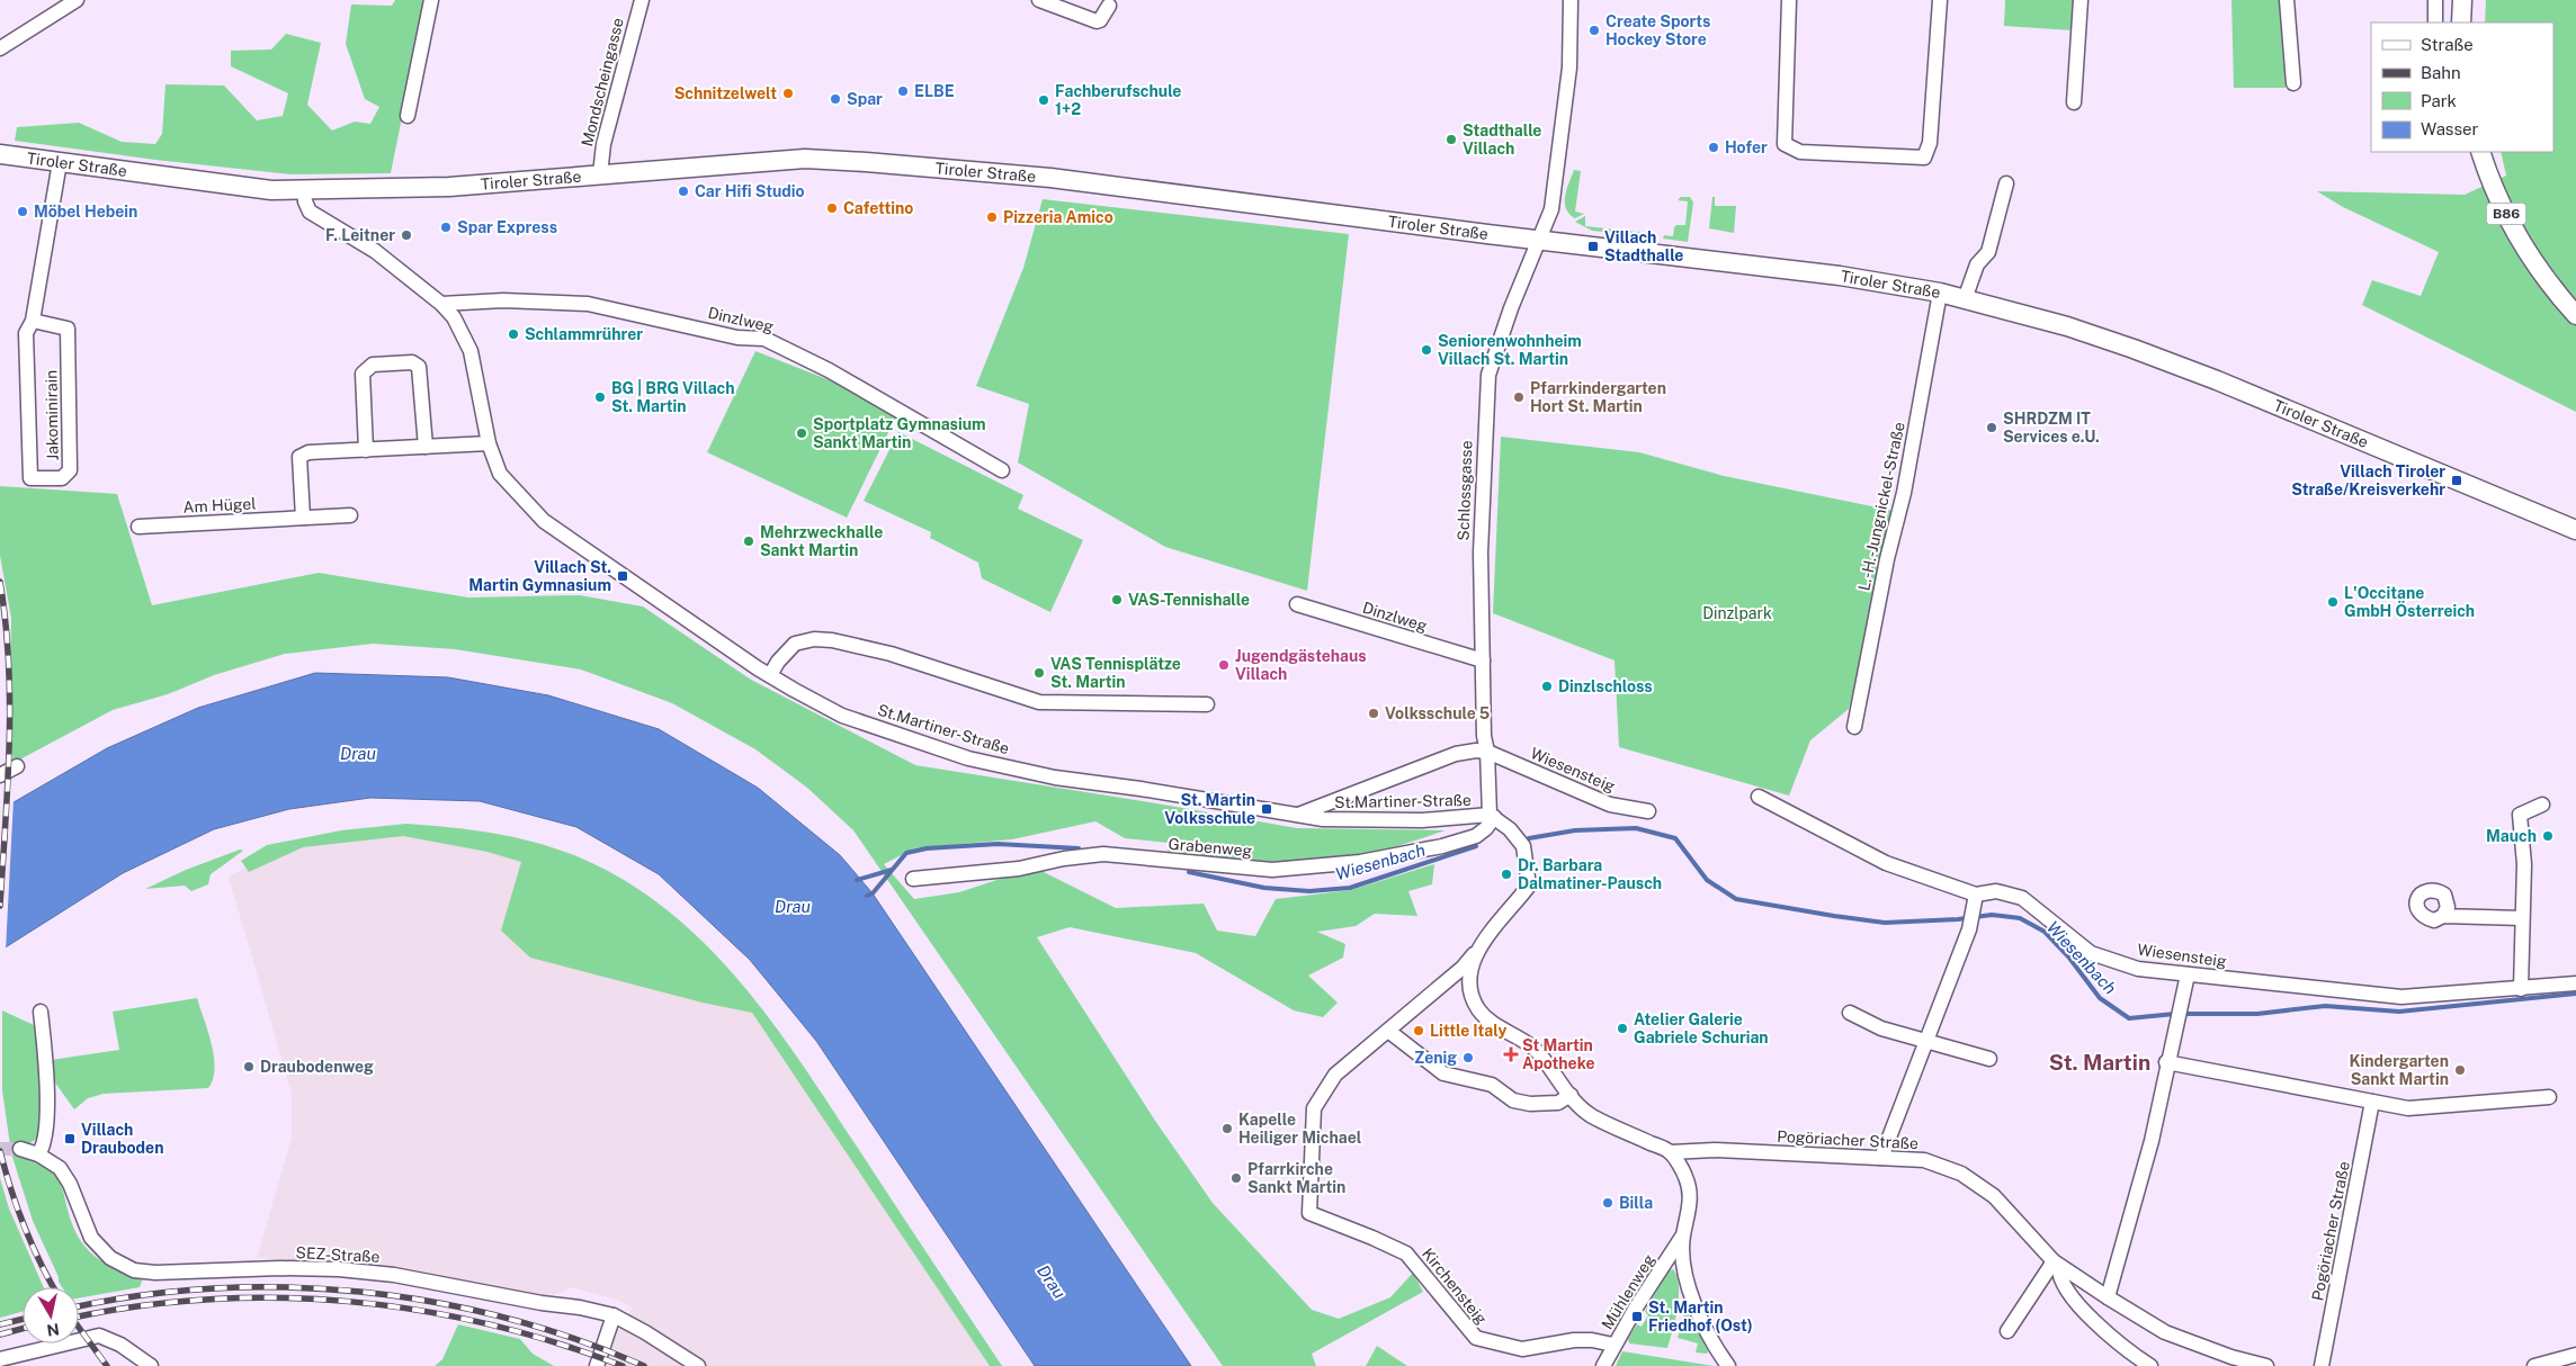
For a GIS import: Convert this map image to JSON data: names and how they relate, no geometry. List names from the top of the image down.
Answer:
{
  "streets": {
    "main road": ["Tiroler Straße", "B86"],
    "street": [
      "Mondscheingasse",
      "Dinzlweg",
      "Jakominirain",
      "Schlossgasse",
      "Am Hügel",
      "L.-H.-Jungnickel-Straße",
      "St.Martiner-Straße",
      "Wiesensteig",
      "Grabenweg",
      "Pogöriacher Straße",
      "SEZ-Straße",
      "Kirchensteig",
      "Mühlenweg"
    ]
  },
  "crossings": [
    ["Mondscheingasse", "Tiroler Straße"],
    ["Tiroler Straße", "Jakominirain"],
    ["Tiroler Straße", "Schlossgasse"],
    ["Tiroler Straße", "L.-H.-Jungnickel-Straße"],
    ["Tiroler Straße", "St.Martiner-Straße"],
    ["Dinzlweg", "Schlossgasse"],
    ["Dinzlweg", "St.Martiner-Straße"],
    ["Schlossgasse", "St.Martiner-Straße"],
    ["Schlossgasse", "Wiesensteig"],
    ["Schlossgasse", "Grabenweg"],
    ["St.Martiner-Straße", "Grabenweg"],
    ["Kirchensteig", "Mühlenweg"]
  ],
  "districts": ["St. Martin"],
  "water": ["Drau", "Wiesenbach"],
  "parks": ["Dinzlpark"],
  "places": {
    "other": [
      "Create Sports Hockey Store",
      "ELBE",
      "Schnitzelwelt",
      "Spar",
      "Fachberufschule 1+2",
      "Stadthalle Villach",
      "Hofer",
      "Car Hifi Studio",
      "Cafettino",
      "Möbel Hebein",
      "Pizzeria Amico",
      "Spar Express",
      "F. Leitner",
      "Schlammrührer",
      "Seniorenwohnheim Villach St. Martin",
      "BG | BRG Villach St. Martin",
      "Pfarrkindergarten Hort St. Martin",
      "SHRDZM IT Services e.U.",
      "Sportplatz Gymnasium Sankt Martin",
      "Mehrzweckhalle Sankt Martin",
      "VAS-Tennishalle",
      "L'Occitane GmbH Österreich",
      "Jugendgästehaus Villach",
      "VAS Tennisplätze St. Martin",
      "Dinzlschloss",
      "Volksschule 5",
      "Mauch",
      "Dr. Barbara Dalmatiner-Pausch",
      "Atelier Galerie Gabriele Schurian",
      "Little Italy",
      "Zenig",
      "Draubodenweg",
      "Kindergarten Sankt Martin",
      "Kapelle Heiliger Michael",
      "Pfarrkirche Sankt Martin",
      "Billa"
    ],
    "transit": [
      "Villach Stadthalle",
      "Villach Tiroler Straße/Kreisverkehr",
      "Villach St. Martin Gymnasium",
      "St. Martin Volksschule",
      "Villach Drauboden",
      "St. Martin Friedhof (Ost)"
    ],
    "health": ["St Martin Apotheke"]
  },
  "legend": [
    "Straße",
    "Bahn",
    "Park",
    "Wasser"
  ],
  "north": "bottom"
}
